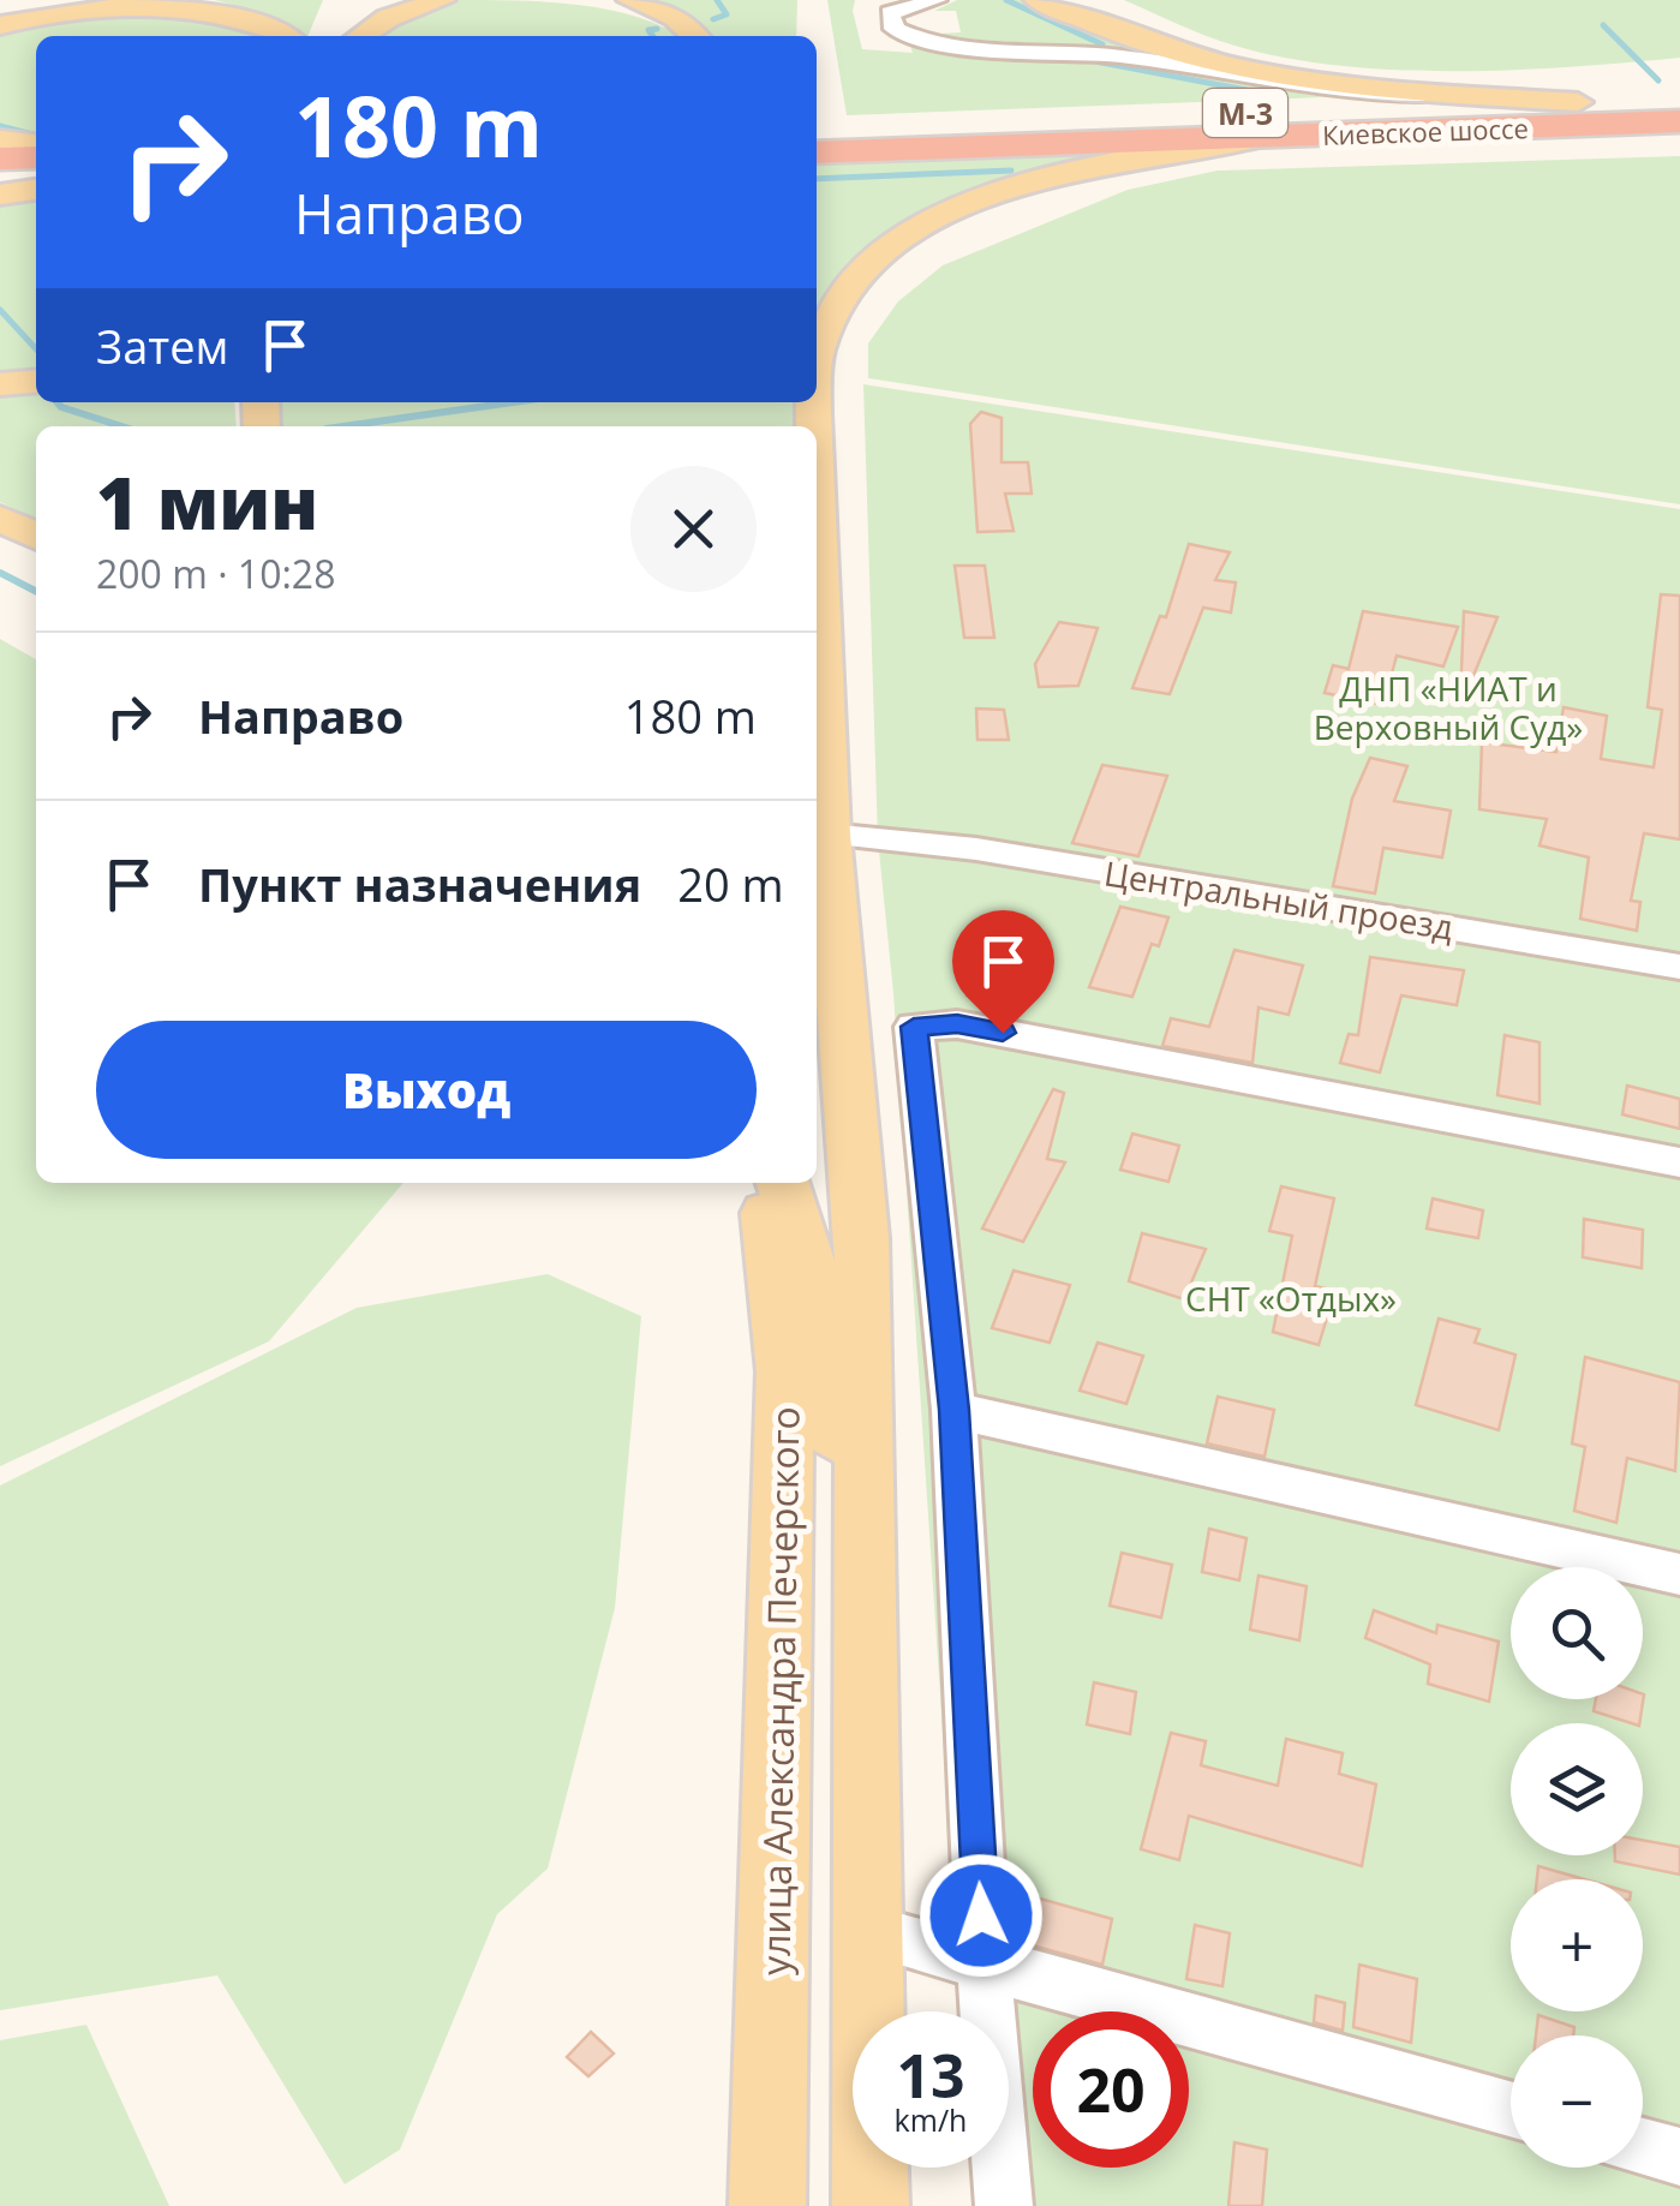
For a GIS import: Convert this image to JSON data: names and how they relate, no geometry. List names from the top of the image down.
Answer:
{
  "streets": {
    "highway": ["М-3", "Киевское шоссе"],
    "main road": ["улица Александра Печерского"],
    "street": ["Центральный проезд"]
  },
  "parks": ["ДНП «НИАТ и Верховный Суд»", "СНТ «Отдых»"],
  "page": {
    "turn": ["180 m", "Направо"],
    "then": "Затем",
    "heading": ["1 мин", "200 m · 10:28"],
    "list": [
      {
        "name": "Направо",
        "value": "180 m"
      },
      {
        "name": "Пункт назначения",
        "value": "20 m"
      }
    ],
    "buttons": "Выход",
    "map_buttons": ["+", "−"],
    "speed": "13 km/h",
    "limit": "20"
  }
}
